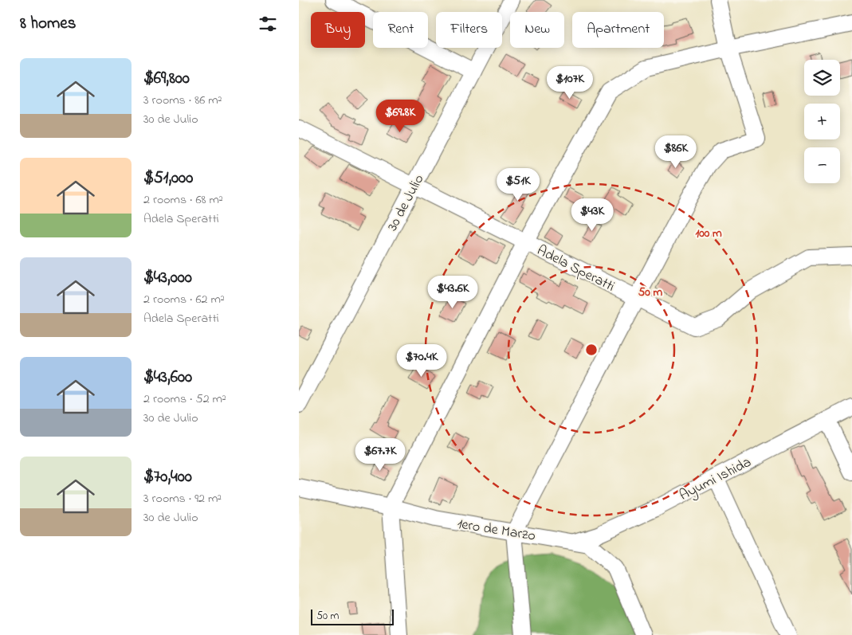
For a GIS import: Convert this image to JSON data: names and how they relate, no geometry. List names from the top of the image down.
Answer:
{
  "streets": {
    "street": [
      "30 de Julio",
      "Adela Speratti",
      "Ayumi Ishida",
      "1ero de Marzo"
    ]
  },
  "crossings": [
    ["30 de Julio", "Adela Speratti"],
    ["Ayumi Ishida", "1ero de Marzo"]
  ],
  "scale_bar": "50 m",
  "page": {
    "heading": "8 homes",
    "chip": [
      "Buy",
      "Rent",
      "Filters",
      "New",
      "Apartment"
    ],
    "list": [
      {
        "name": "$69,800",
        "note": "3 rooms · 86 m² · 30 de Julio"
      },
      {
        "name": "$51,000",
        "note": "2 rooms · 68 m² · Adela Speratti"
      },
      {
        "name": "$43,000",
        "note": "2 rooms · 62 m² · Adela Speratti"
      },
      {
        "name": "$43,600",
        "note": "2 rooms · 52 m² · 30 de Julio"
      },
      {
        "name": "$70,400",
        "note": "3 rooms · 92 m² · 30 de Julio"
      }
    ],
    "map_buttons": ["+", "−"],
    "price": [
      "$107K",
      "$69.8K",
      "$86K",
      "$51K",
      "$43K",
      "$43.6K",
      "$70.4K",
      "$67.7K"
    ],
    "scale": "50 m"
  },
  "rings": ["100 m", "50 m"]
}
